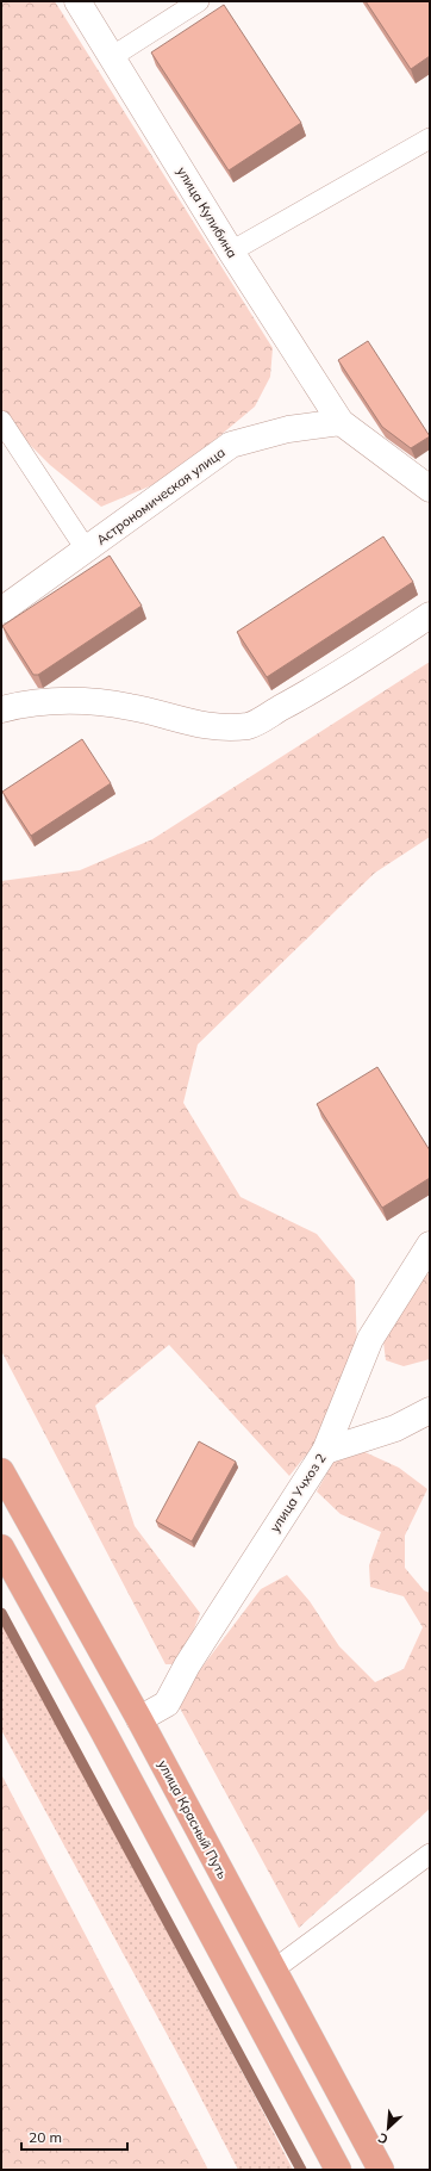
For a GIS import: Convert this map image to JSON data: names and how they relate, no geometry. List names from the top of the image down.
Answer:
{
  "streets": {
    "main road": ["улица Красный Путь"],
    "street": ["улица Кулибина", "Астрономическая улица", "улица Учхоз 2"]
  },
  "crossings": [
    ["улица Кулибина", "Астрономическая улица"],
    ["улица Учхоз 2", "улица Красный Путь"]
  ],
  "scale_bar": "20 m",
  "north": "bottom left"
}
